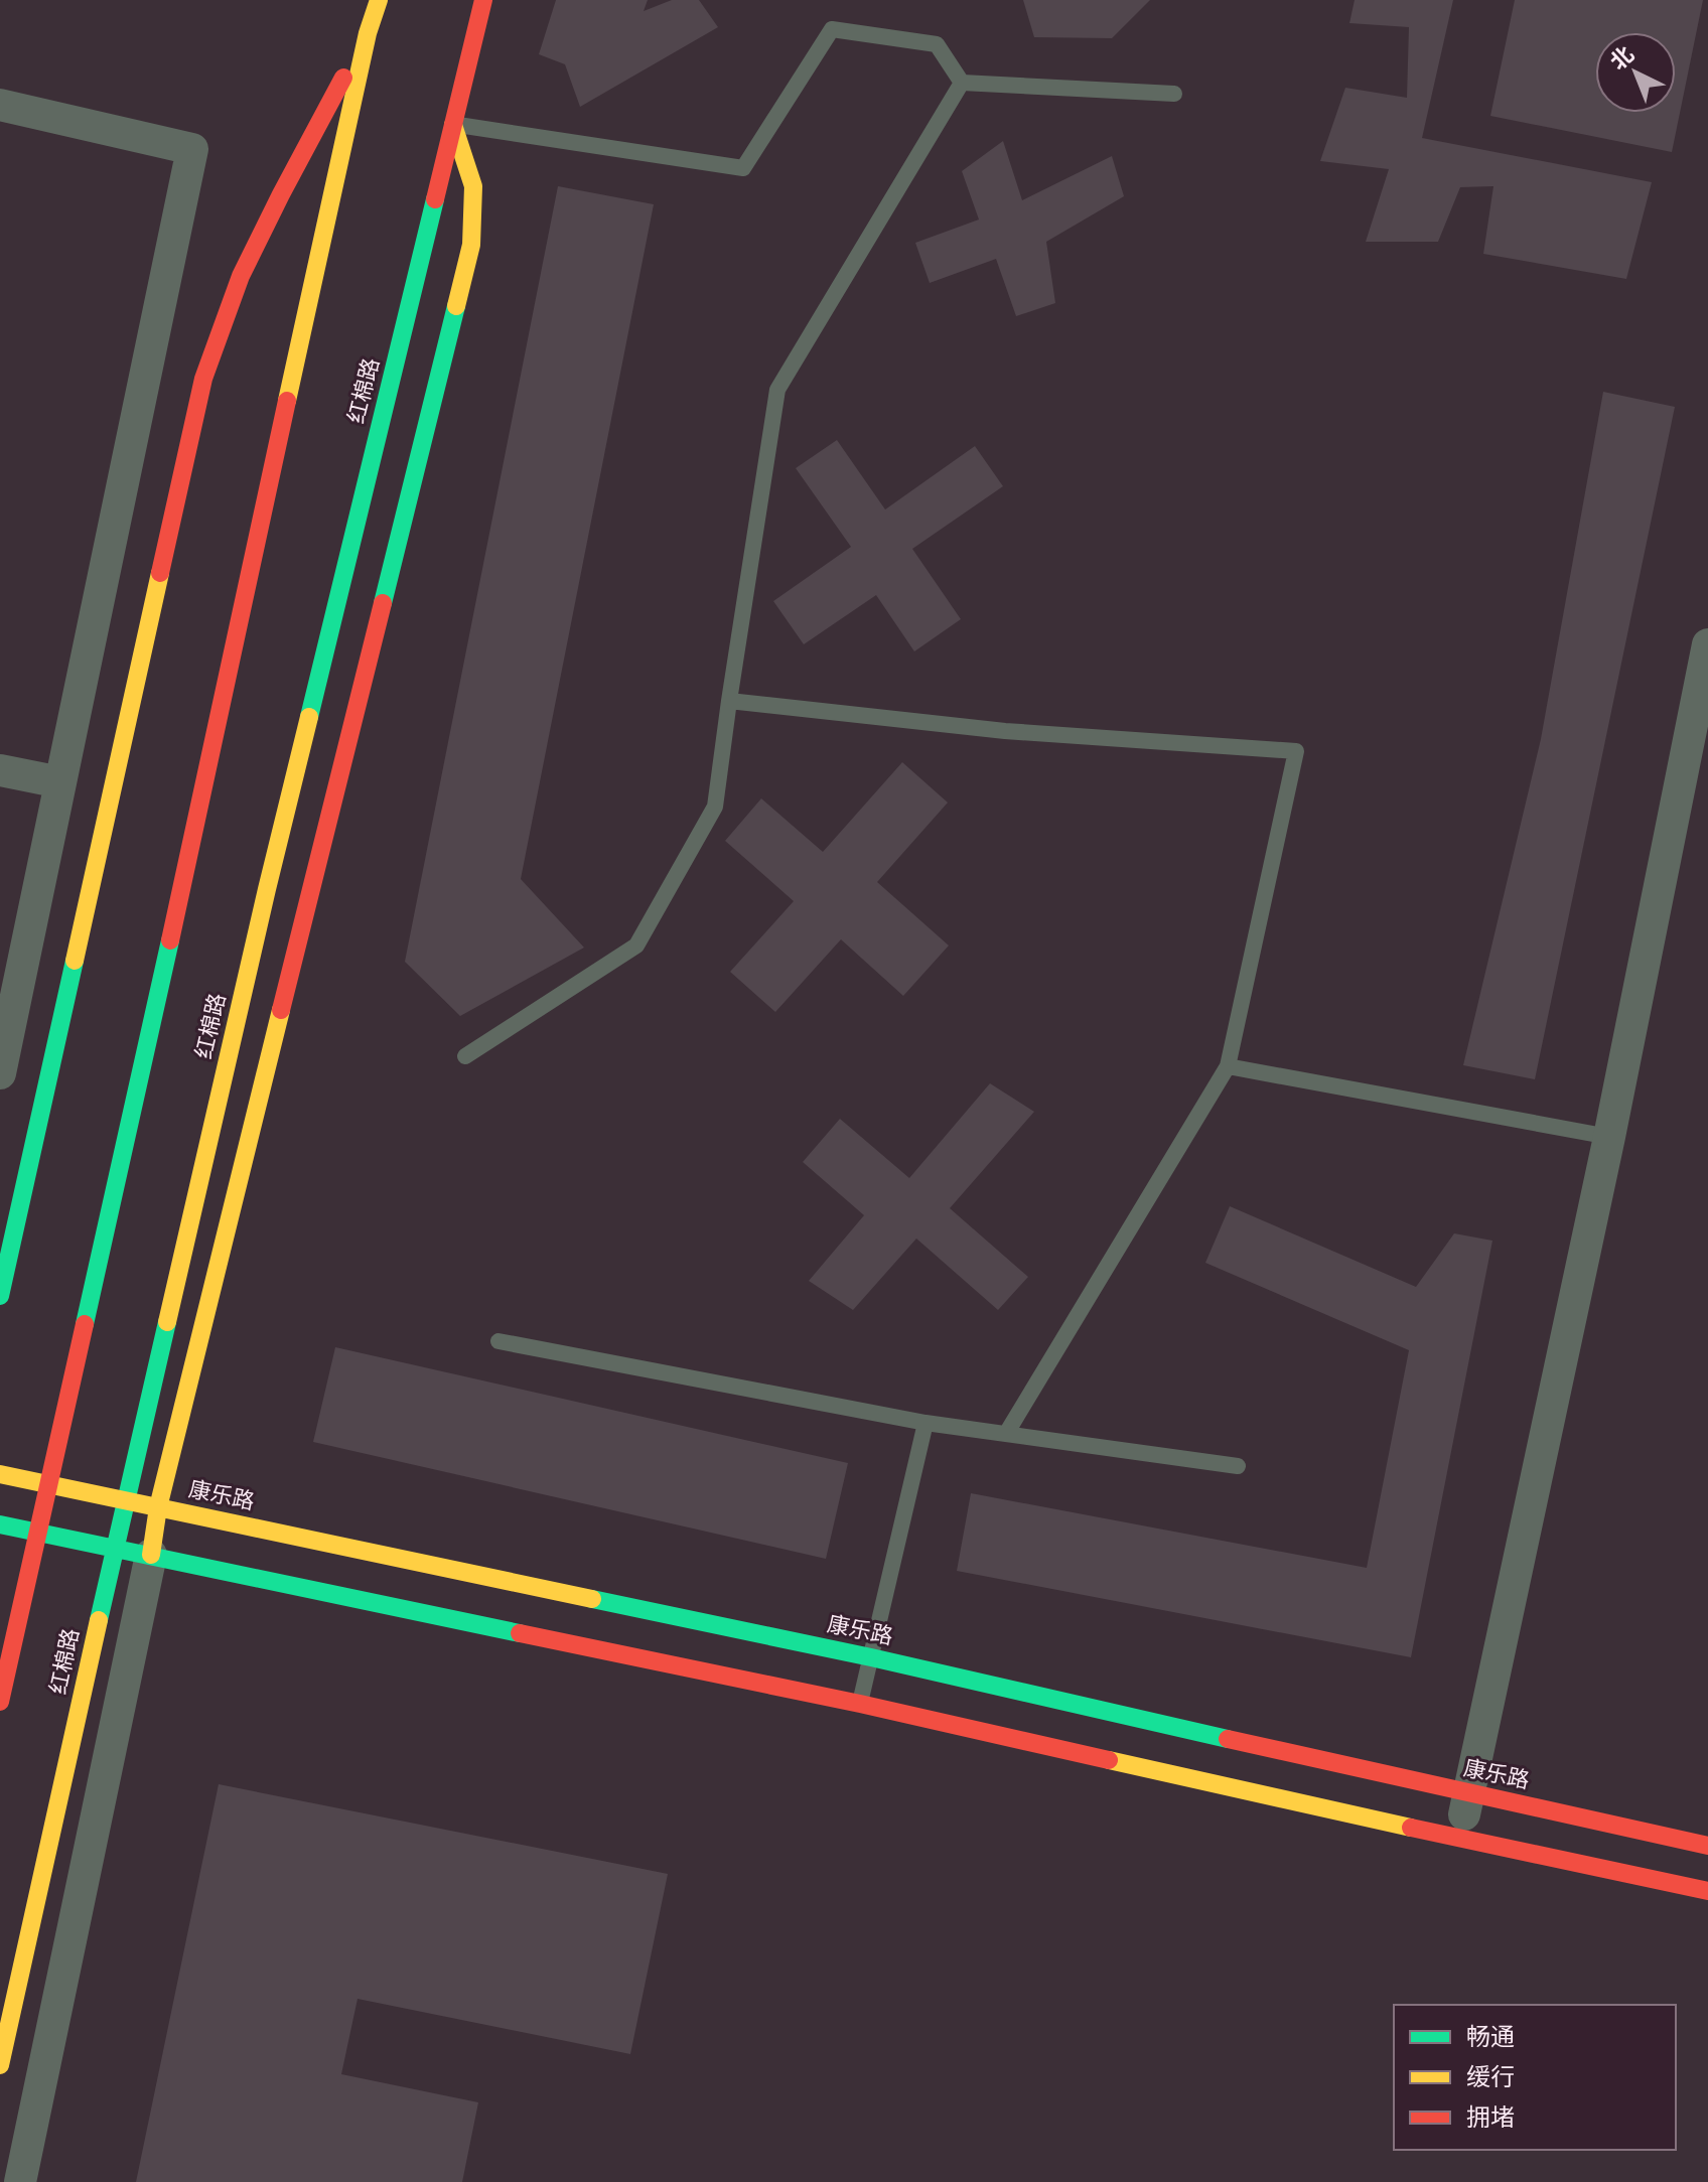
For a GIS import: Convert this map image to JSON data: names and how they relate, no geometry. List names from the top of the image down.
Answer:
{
  "streets": {
    "main road": ["红棉路", "康乐路"]
  },
  "legend": ["畅通", "缓行", "拥堵"],
  "north": "top left"
}
